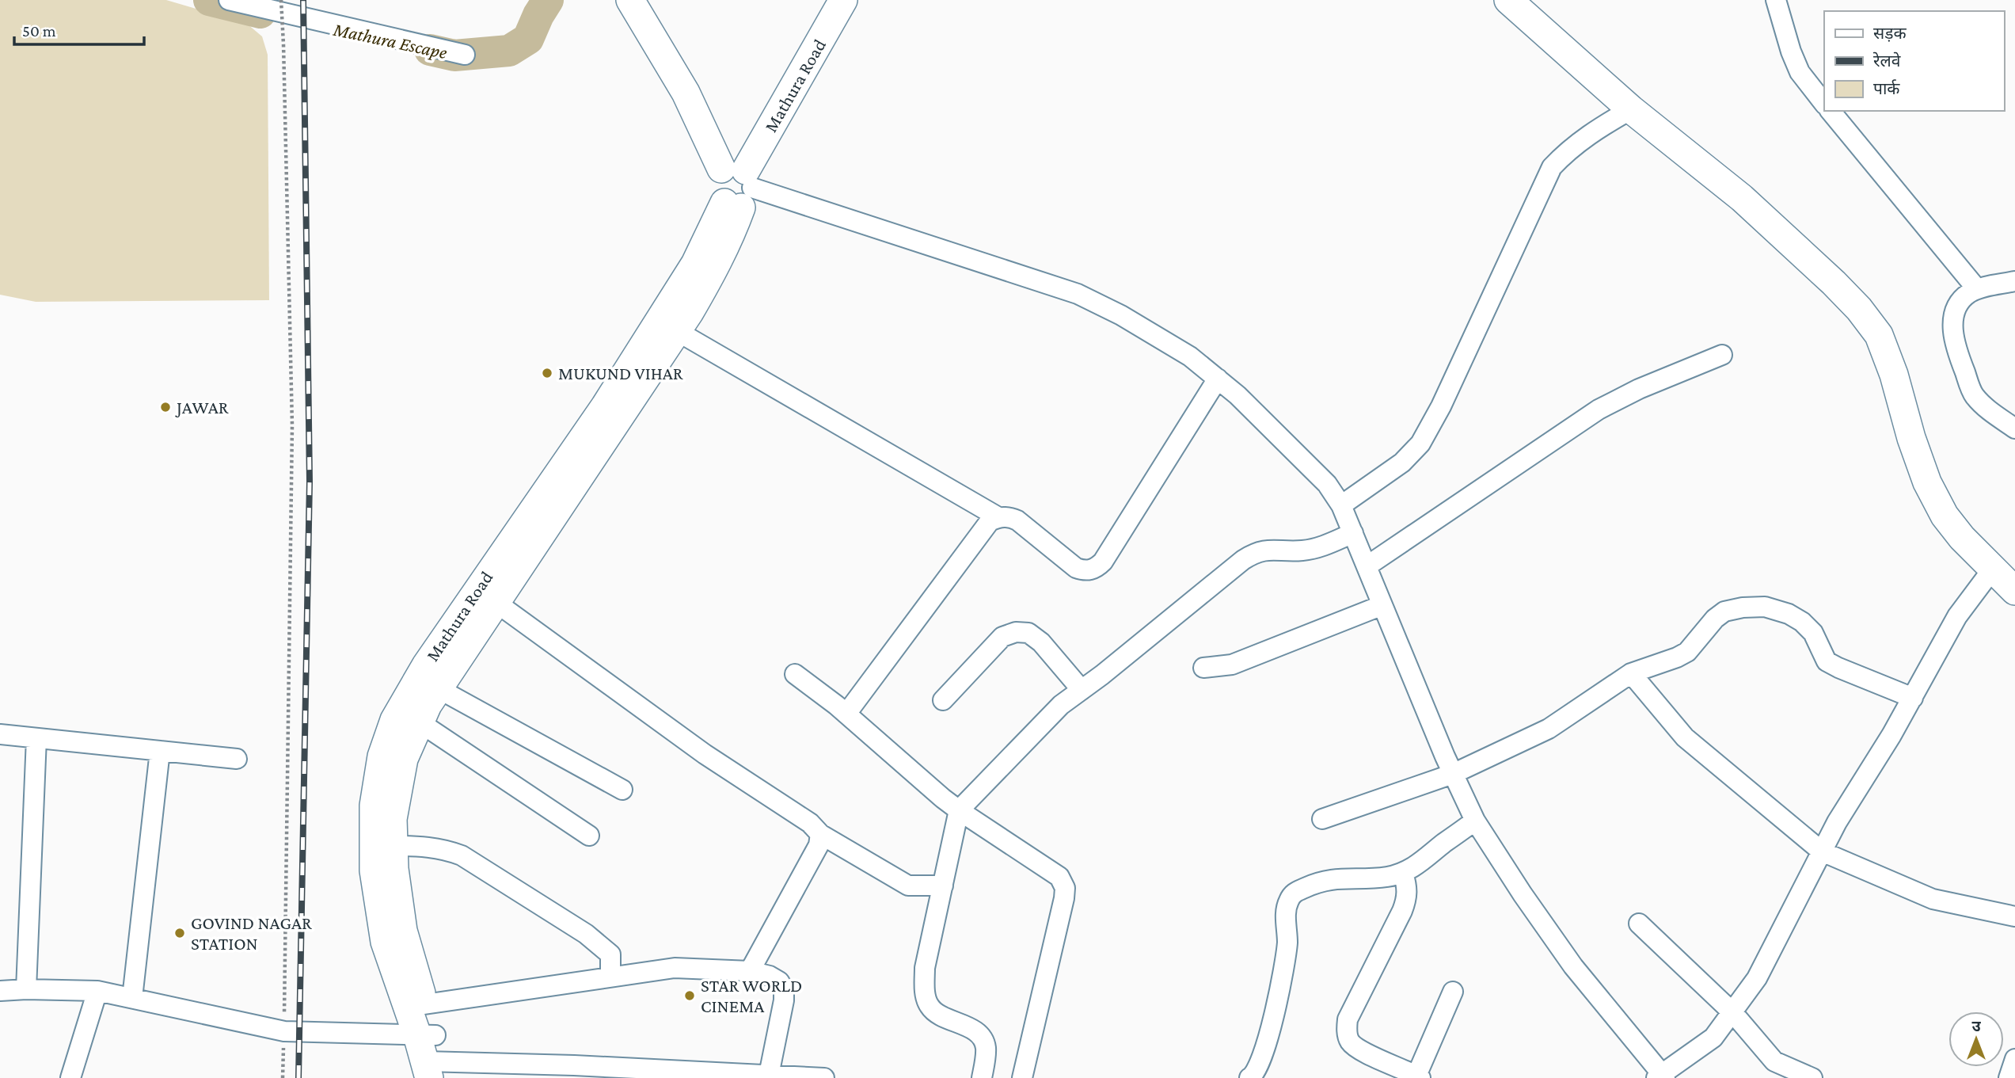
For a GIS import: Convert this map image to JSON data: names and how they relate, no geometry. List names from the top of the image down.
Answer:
{
  "streets": {
    "main road": ["Mathura Road"]
  },
  "water": ["Mathura Escape"],
  "places": [
    "MUKUND VIHAR",
    "JAWAR",
    "GOVIND NAGAR STATION",
    "STAR WORLD CINEMA"
  ],
  "legend": ["सड़क", "रेलवे", "पार्क"],
  "scale_bar": "50 m",
  "north": "top"
}
